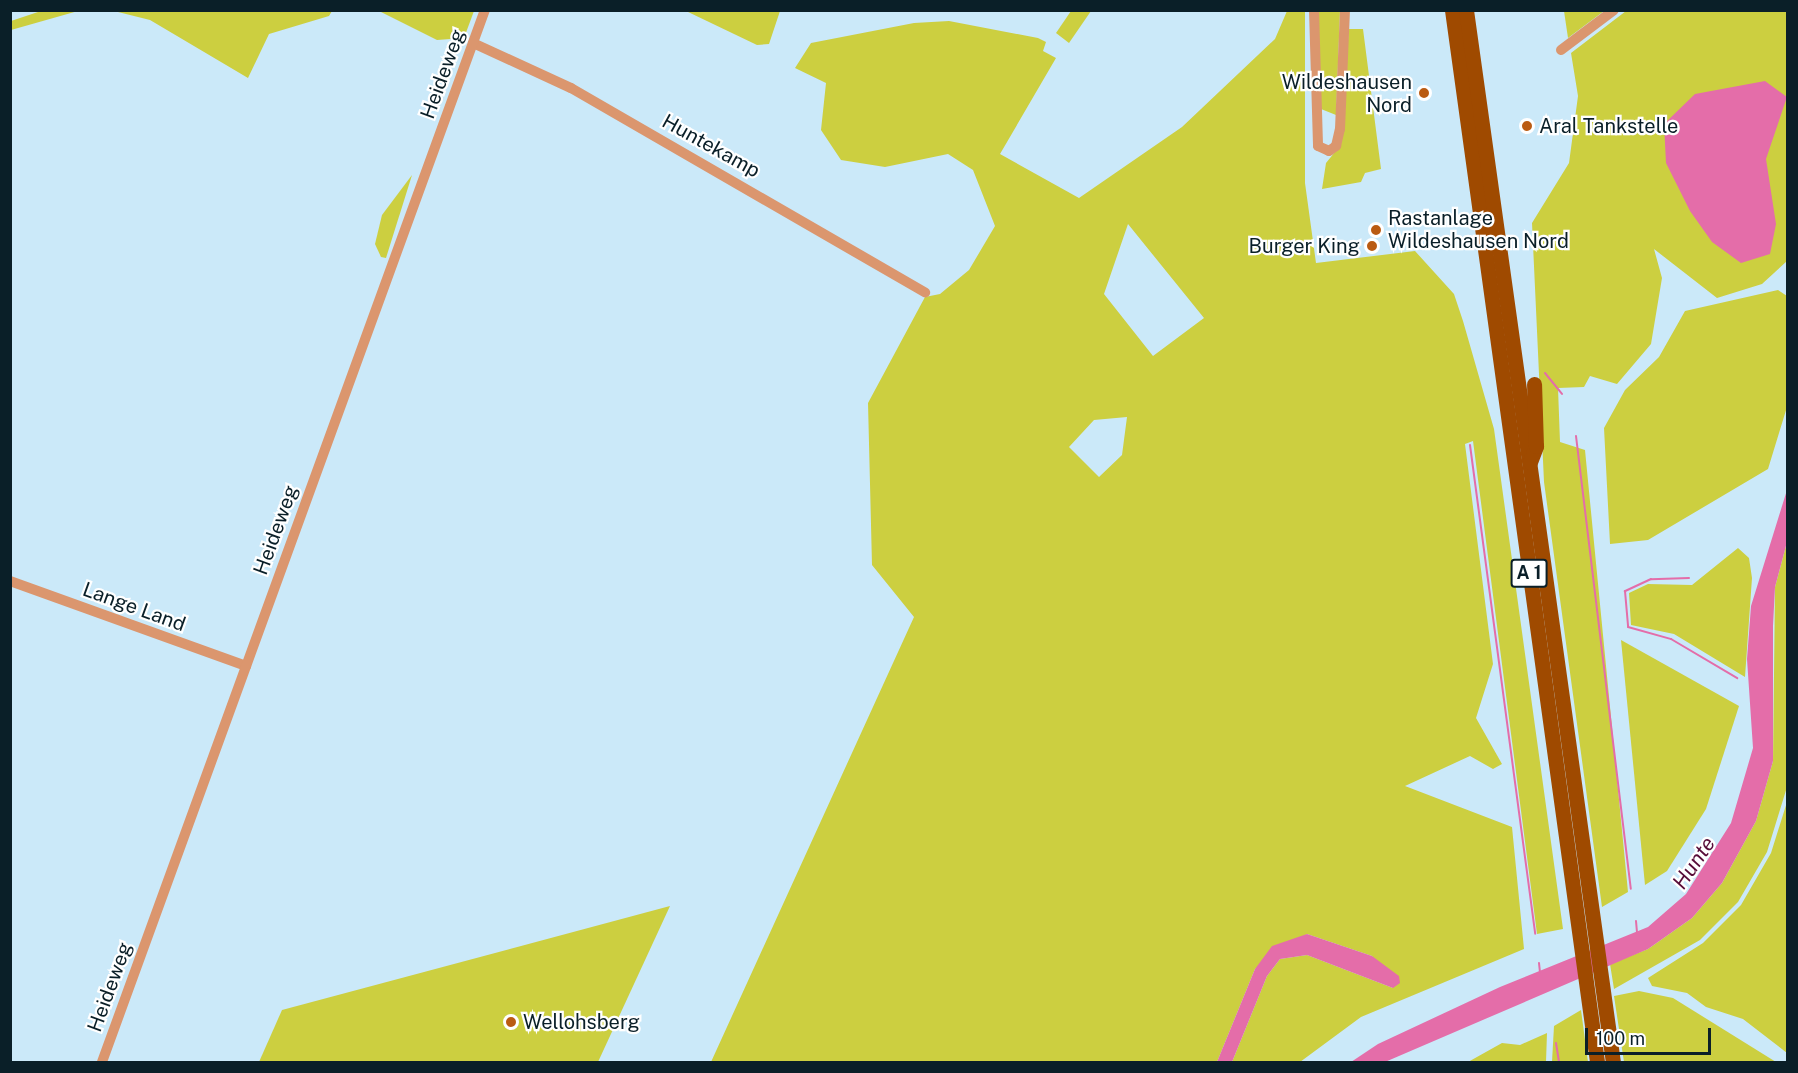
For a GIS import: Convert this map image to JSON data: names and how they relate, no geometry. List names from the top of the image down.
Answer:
{
  "streets": {
    "highway": ["A 1"],
    "street": ["Heideweg", "Huntekamp", "Lange Land"]
  },
  "crossings": [
    ["Heideweg", "Huntekamp"],
    ["Heideweg", "Lange Land"]
  ],
  "water": ["Hunte"],
  "places": [
    "Wildeshausen Nord",
    "Aral Tankstelle",
    "Rastanlage Wildeshausen Nord",
    "Burger King",
    "Wellohsberg"
  ],
  "scale_bar": "100 m"
}
